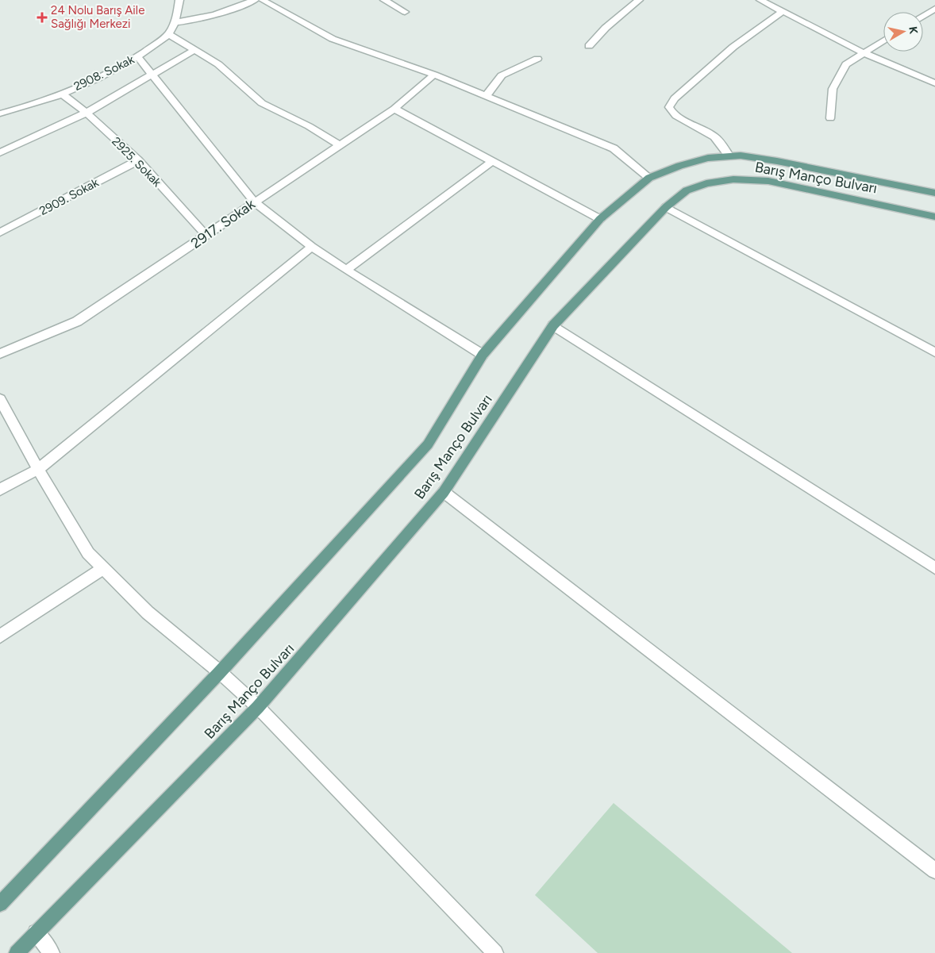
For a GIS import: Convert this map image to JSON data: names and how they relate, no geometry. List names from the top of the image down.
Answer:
{
  "streets": {
    "main road": ["Barış Manço Bulvarı"],
    "street": [
      "2908. Sokak",
      "2925. Sokak",
      "2909. Sokak",
      "2917. Sokak"
    ]
  },
  "crossings": [
    ["2908. Sokak", "2925. Sokak"],
    ["2925. Sokak", "2909. Sokak"],
    ["2925. Sokak", "2917. Sokak"]
  ],
  "places": {
    "health": ["24 Nolu Barış Aile Sağlığı Merkezi"]
  },
  "north": "right"
}
